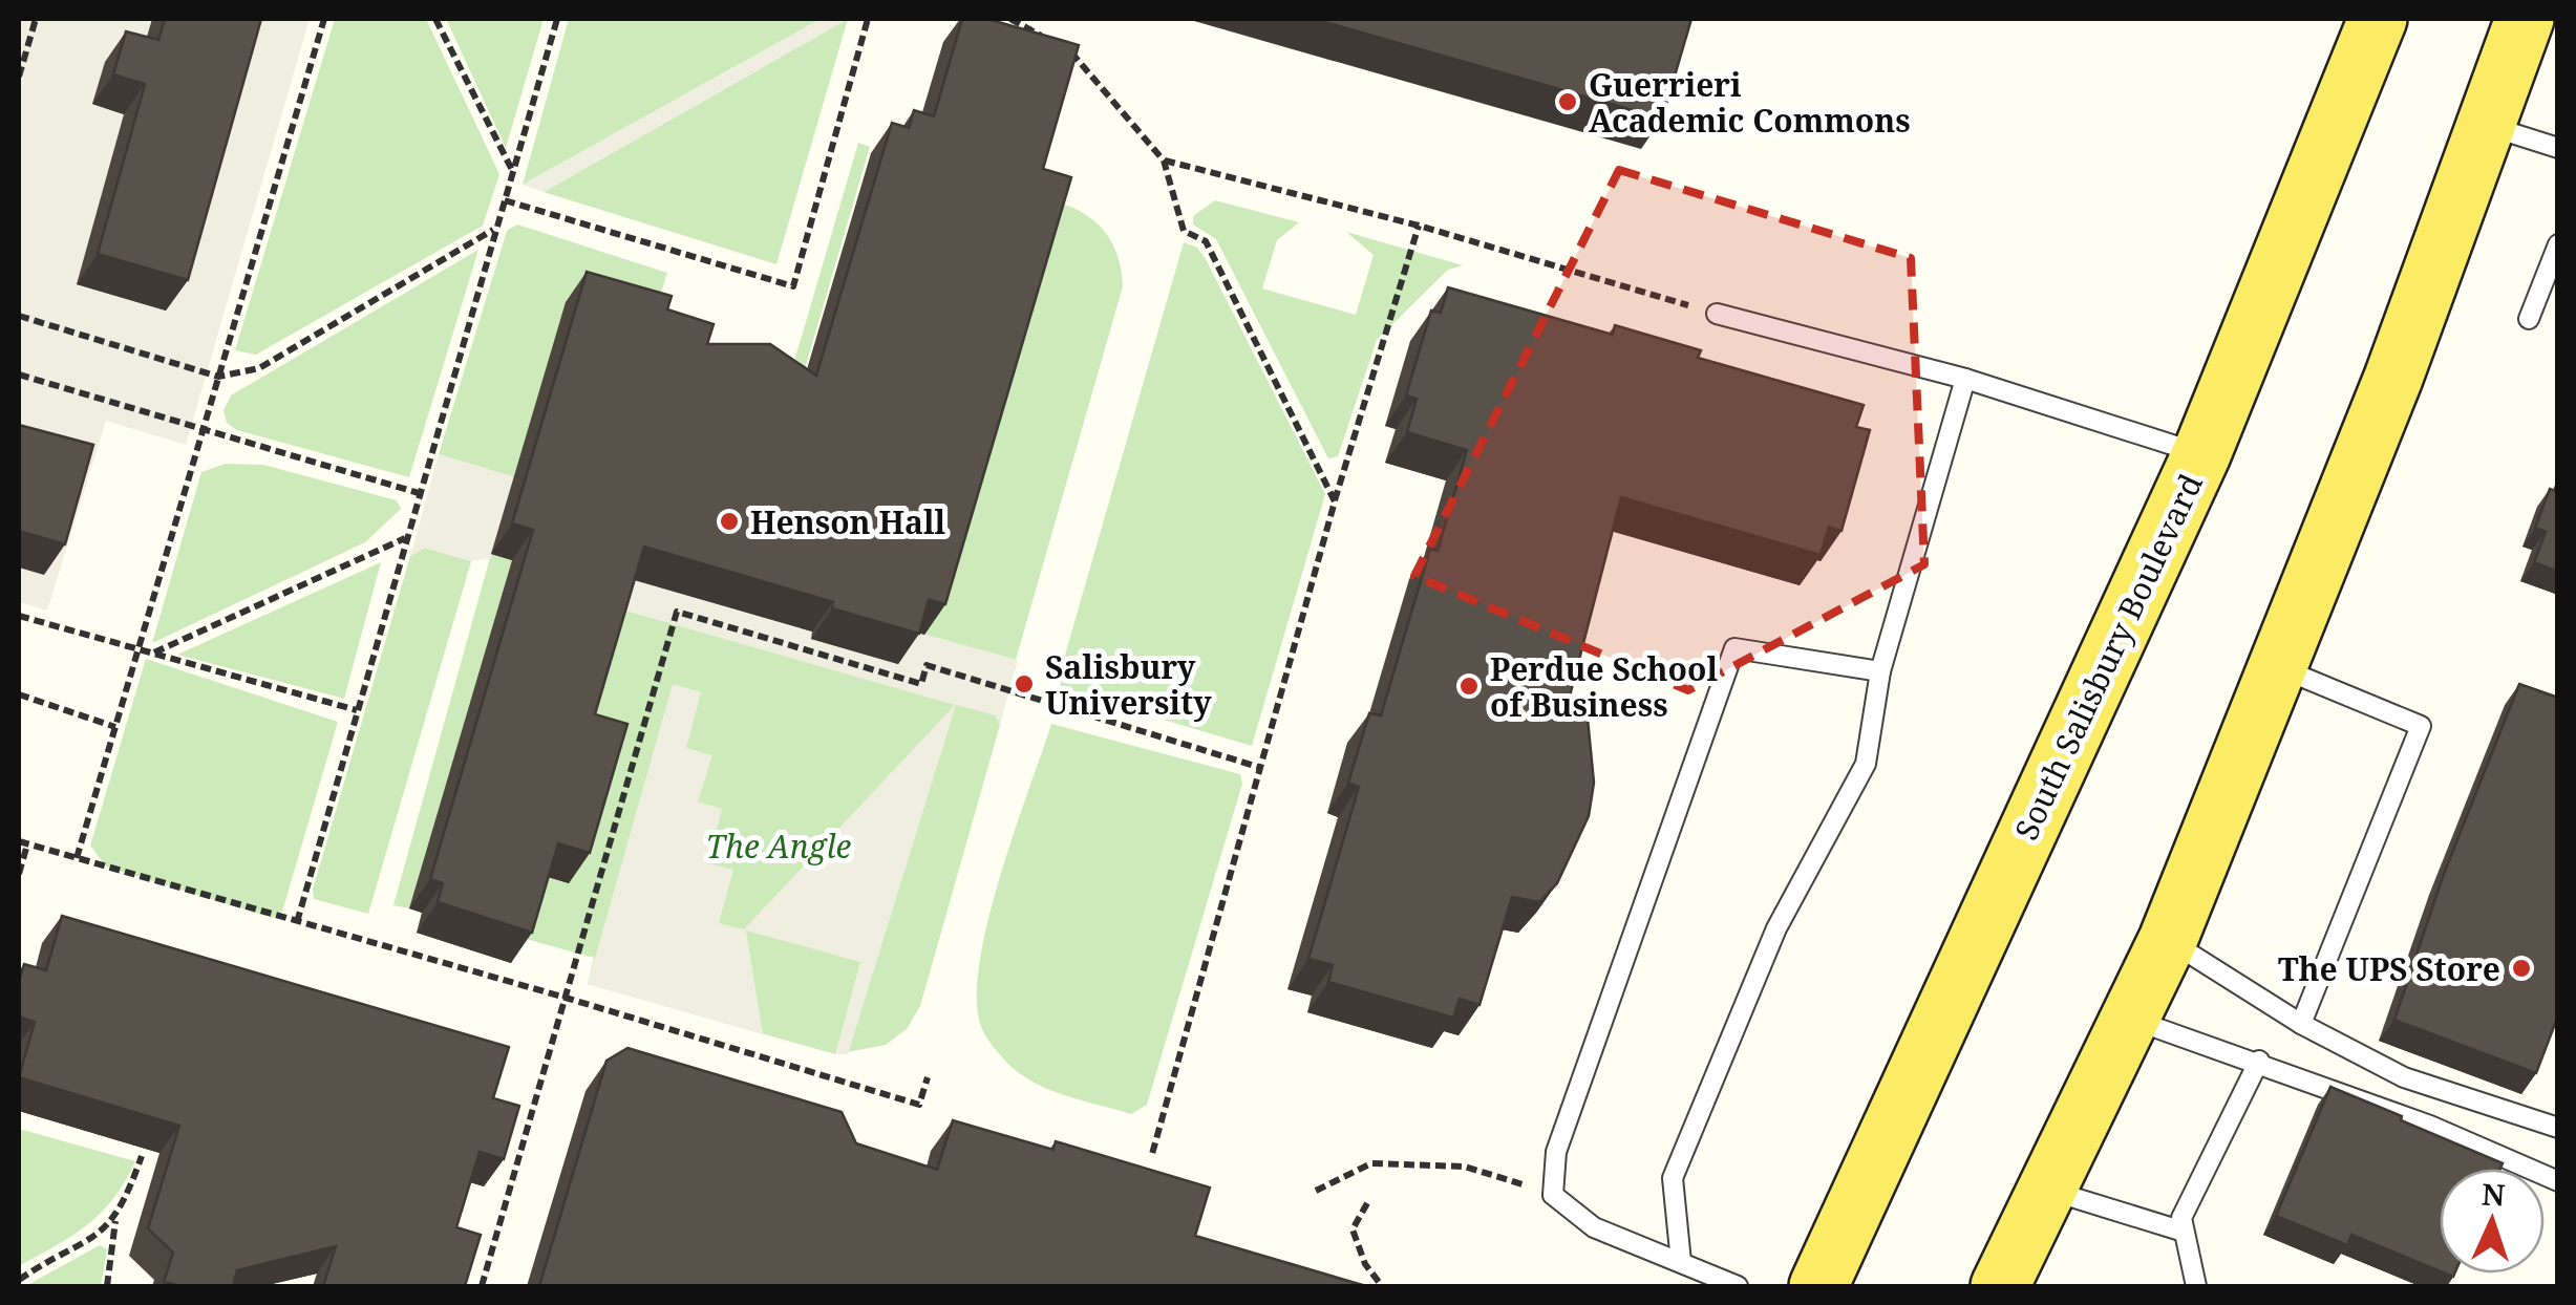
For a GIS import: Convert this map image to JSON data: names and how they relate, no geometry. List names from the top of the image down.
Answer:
{
  "streets": {
    "main road": ["South Salisbury Boulevard"]
  },
  "parks": ["The Angle"],
  "places": [
    "Guerrieri Academic Commons",
    "Henson Hall",
    "Salisbury University",
    "Perdue School of Business",
    "The UPS Store"
  ],
  "north": "top"
}
